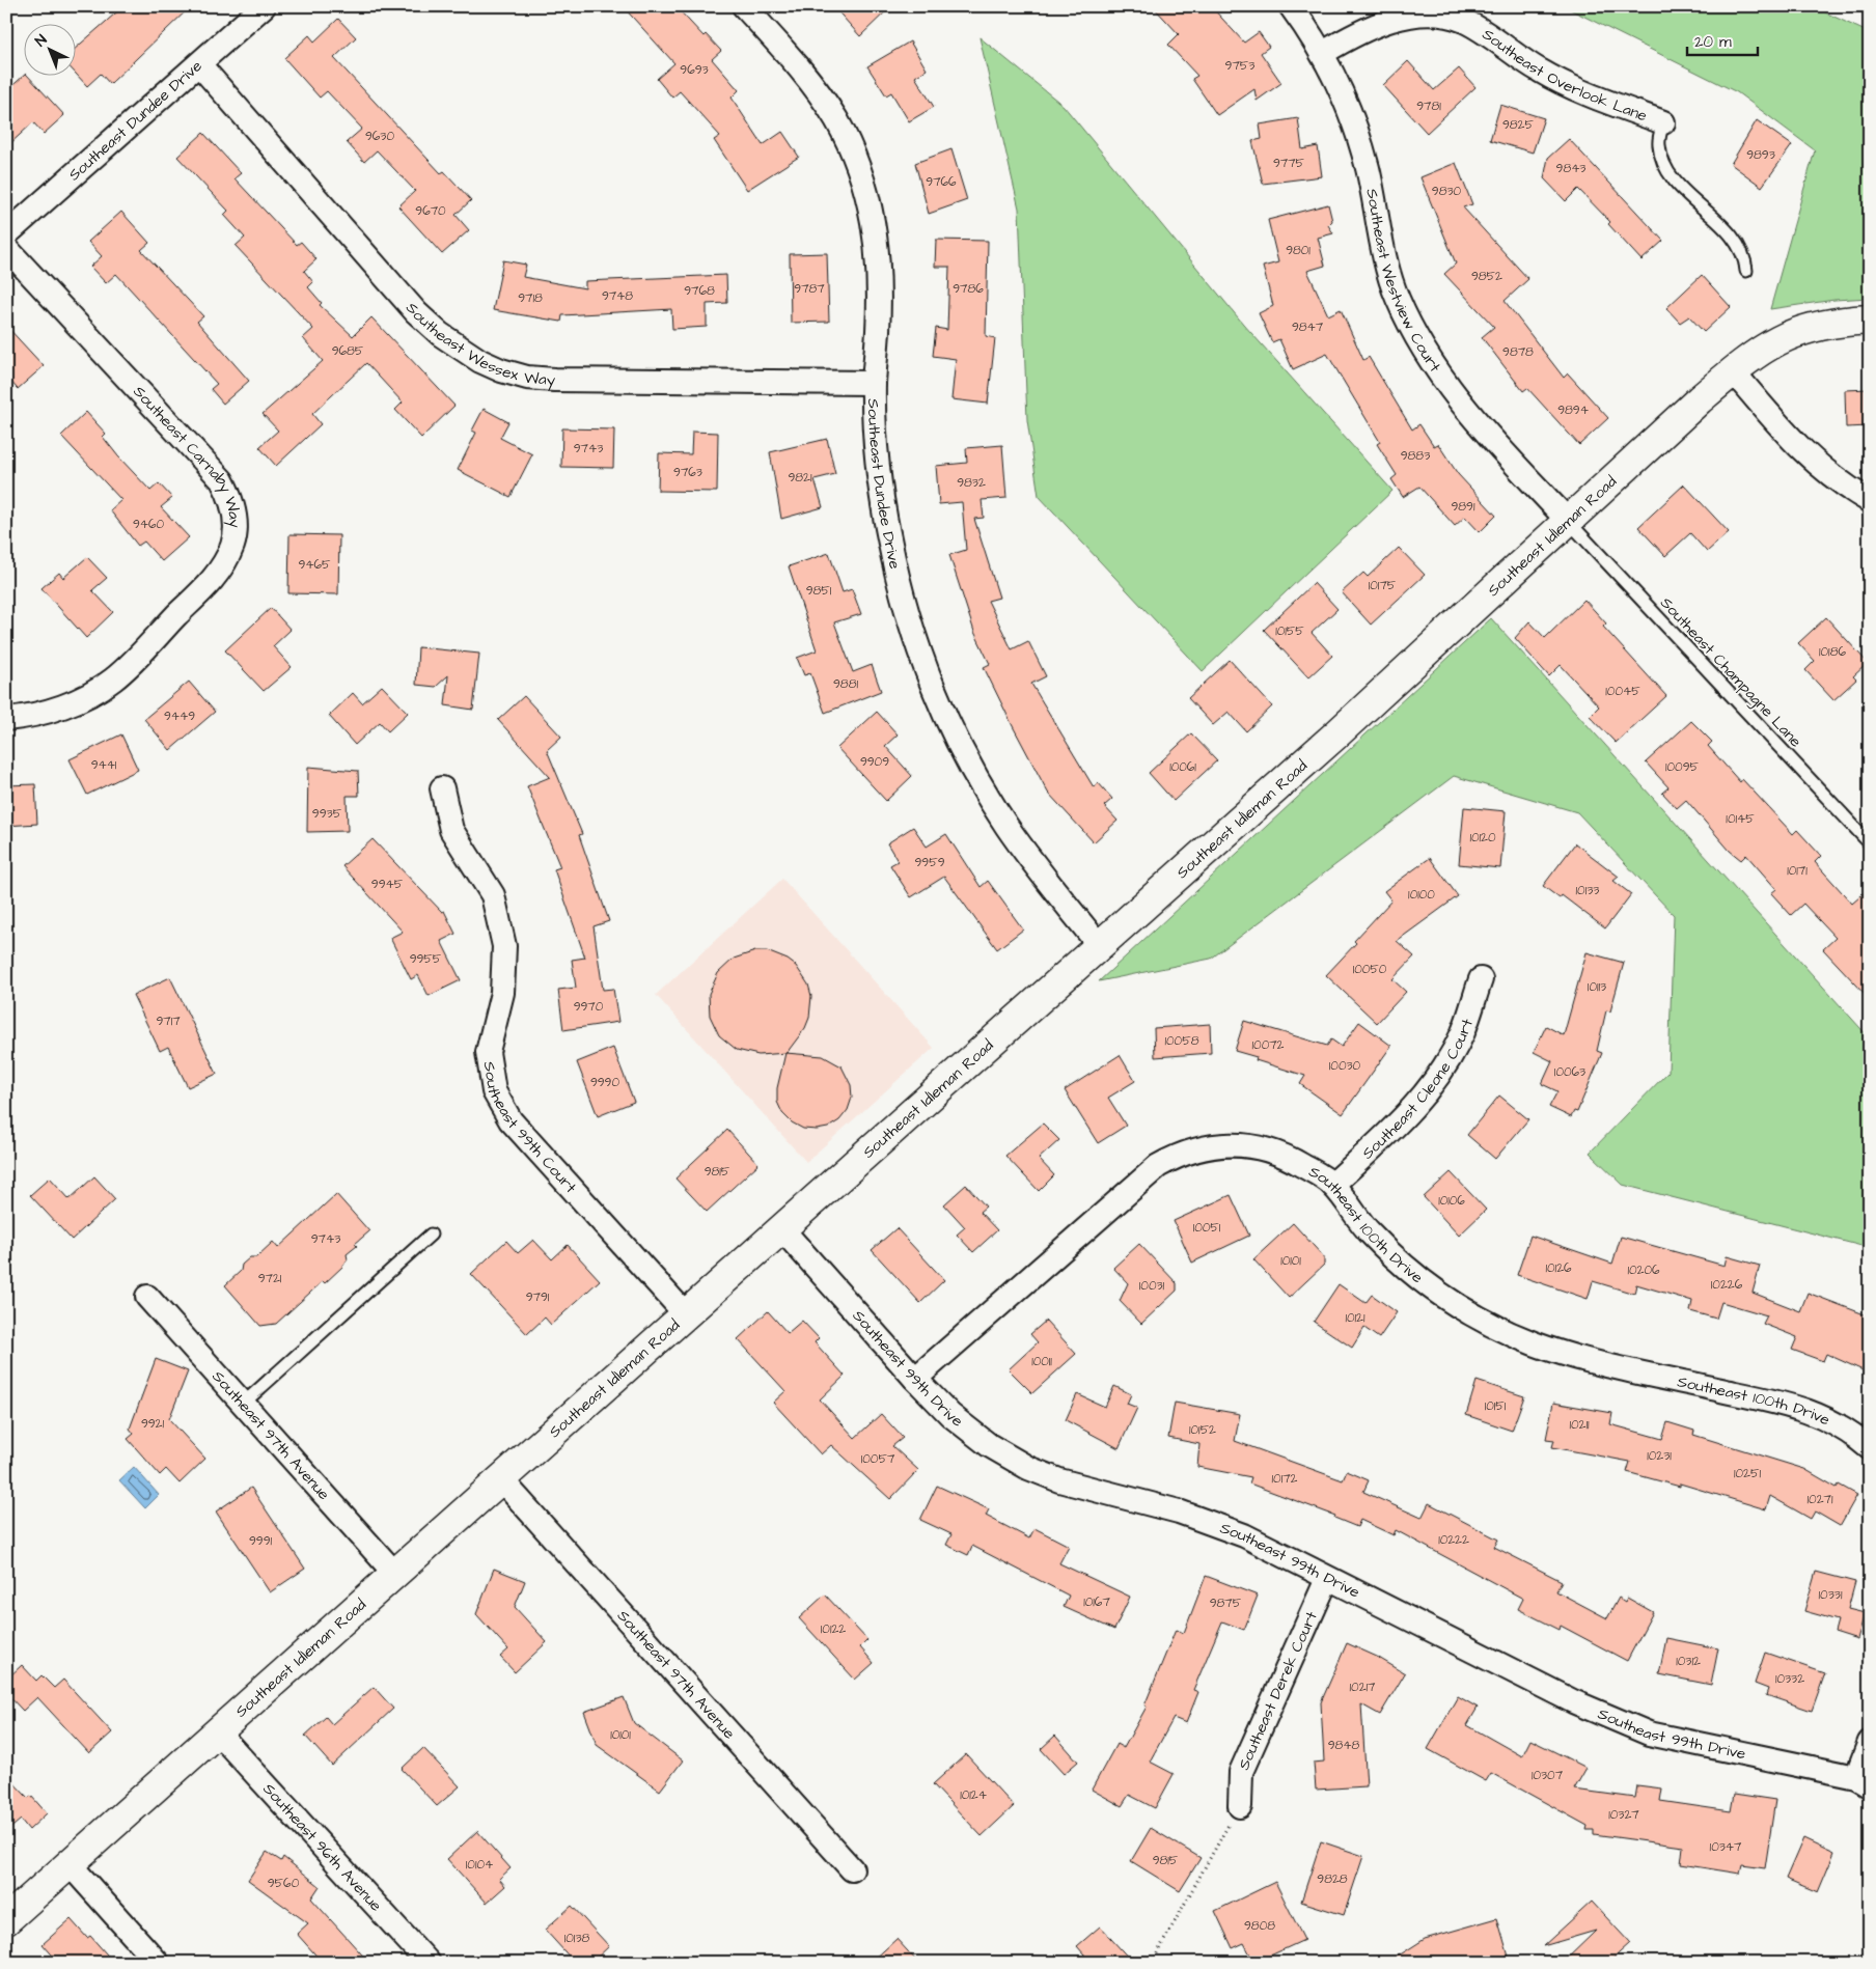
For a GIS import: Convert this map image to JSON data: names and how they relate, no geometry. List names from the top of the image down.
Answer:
{
  "streets": {
    "main road": ["Southeast Idleman Road"],
    "street": [
      "Southeast Overlook Lane",
      "Southeast Dundee Drive",
      "Southeast Westview Court",
      "Southeast Wessex Way",
      "Southeast Carnaby Way",
      "Southeast Cleone Court",
      "Southeast 99th Court",
      "Southeast 100th Drive",
      "Southeast 99th Drive",
      "Southeast 97th Avenue",
      "Southeast Derek Court",
      "Southeast 96th Avenue"
    ],
    "lane": ["Southeast Champagne Lane"]
  },
  "crossings": [
    ["Southeast Overlook Lane", "Southeast Westview Court"],
    ["Southeast Dundee Drive", "Southeast Wessex Way"],
    ["Southeast Dundee Drive", "Southeast Idleman Road"],
    ["Southeast Westview Court", "Southeast Idleman Road"],
    ["Southeast Westview Court", "Southeast Champagne Lane"],
    ["Southeast Idleman Road", "Southeast Champagne Lane"],
    ["Southeast Idleman Road", "Southeast 99th Court"],
    ["Southeast Idleman Road", "Southeast 99th Drive"],
    ["Southeast Idleman Road", "Southeast 97th Avenue"],
    ["Southeast Idleman Road", "Southeast 96th Avenue"],
    ["Southeast Cleone Court", "Southeast 100th Drive"],
    ["Southeast 100th Drive", "Southeast 99th Drive"],
    ["Southeast 99th Drive", "Southeast Derek Court"]
  ],
  "house_numbers": [
    "9753",
    "9693",
    "9781",
    "9825",
    "9630",
    "9893",
    "9775",
    "9843",
    "9766",
    "9830",
    "9670",
    "9801",
    "9852",
    "9787",
    "9786",
    "9768",
    "9748",
    "9718",
    "9847",
    "9685",
    "9878",
    "9894",
    "9743",
    "9883",
    "9763",
    "9821",
    "9832",
    "9891",
    "9460",
    "9465",
    "10175",
    "9851",
    "10155",
    "10186",
    "9881",
    "10045",
    "9449",
    "9909",
    "9441",
    "10061",
    "10095",
    "9935",
    "10145",
    "10120",
    "9959",
    "10171",
    "9945",
    "10133",
    "10100",
    "9955",
    "10050",
    "10113",
    "9970",
    "9717",
    "10058",
    "10072",
    "10030",
    "10063",
    "9990",
    "9815",
    "10106",
    "10051",
    "9743",
    "10101",
    "10126",
    "10206",
    "9721",
    "10226",
    "10031",
    "9791",
    "10121",
    "10011",
    "10151",
    "9921",
    "10211",
    "10152",
    "10231",
    "10057",
    "10251",
    "10172",
    "10271",
    "10222",
    "9991",
    "10331",
    "10167",
    "9875",
    "10122",
    "10312",
    "10332",
    "10217",
    "10101",
    "9848",
    "10307",
    "10124",
    "10327",
    "10347",
    "9815",
    "10104",
    "9828",
    "9560",
    "9808",
    "10138"
  ],
  "scale_bar": "20 m",
  "north": "top left"
}
